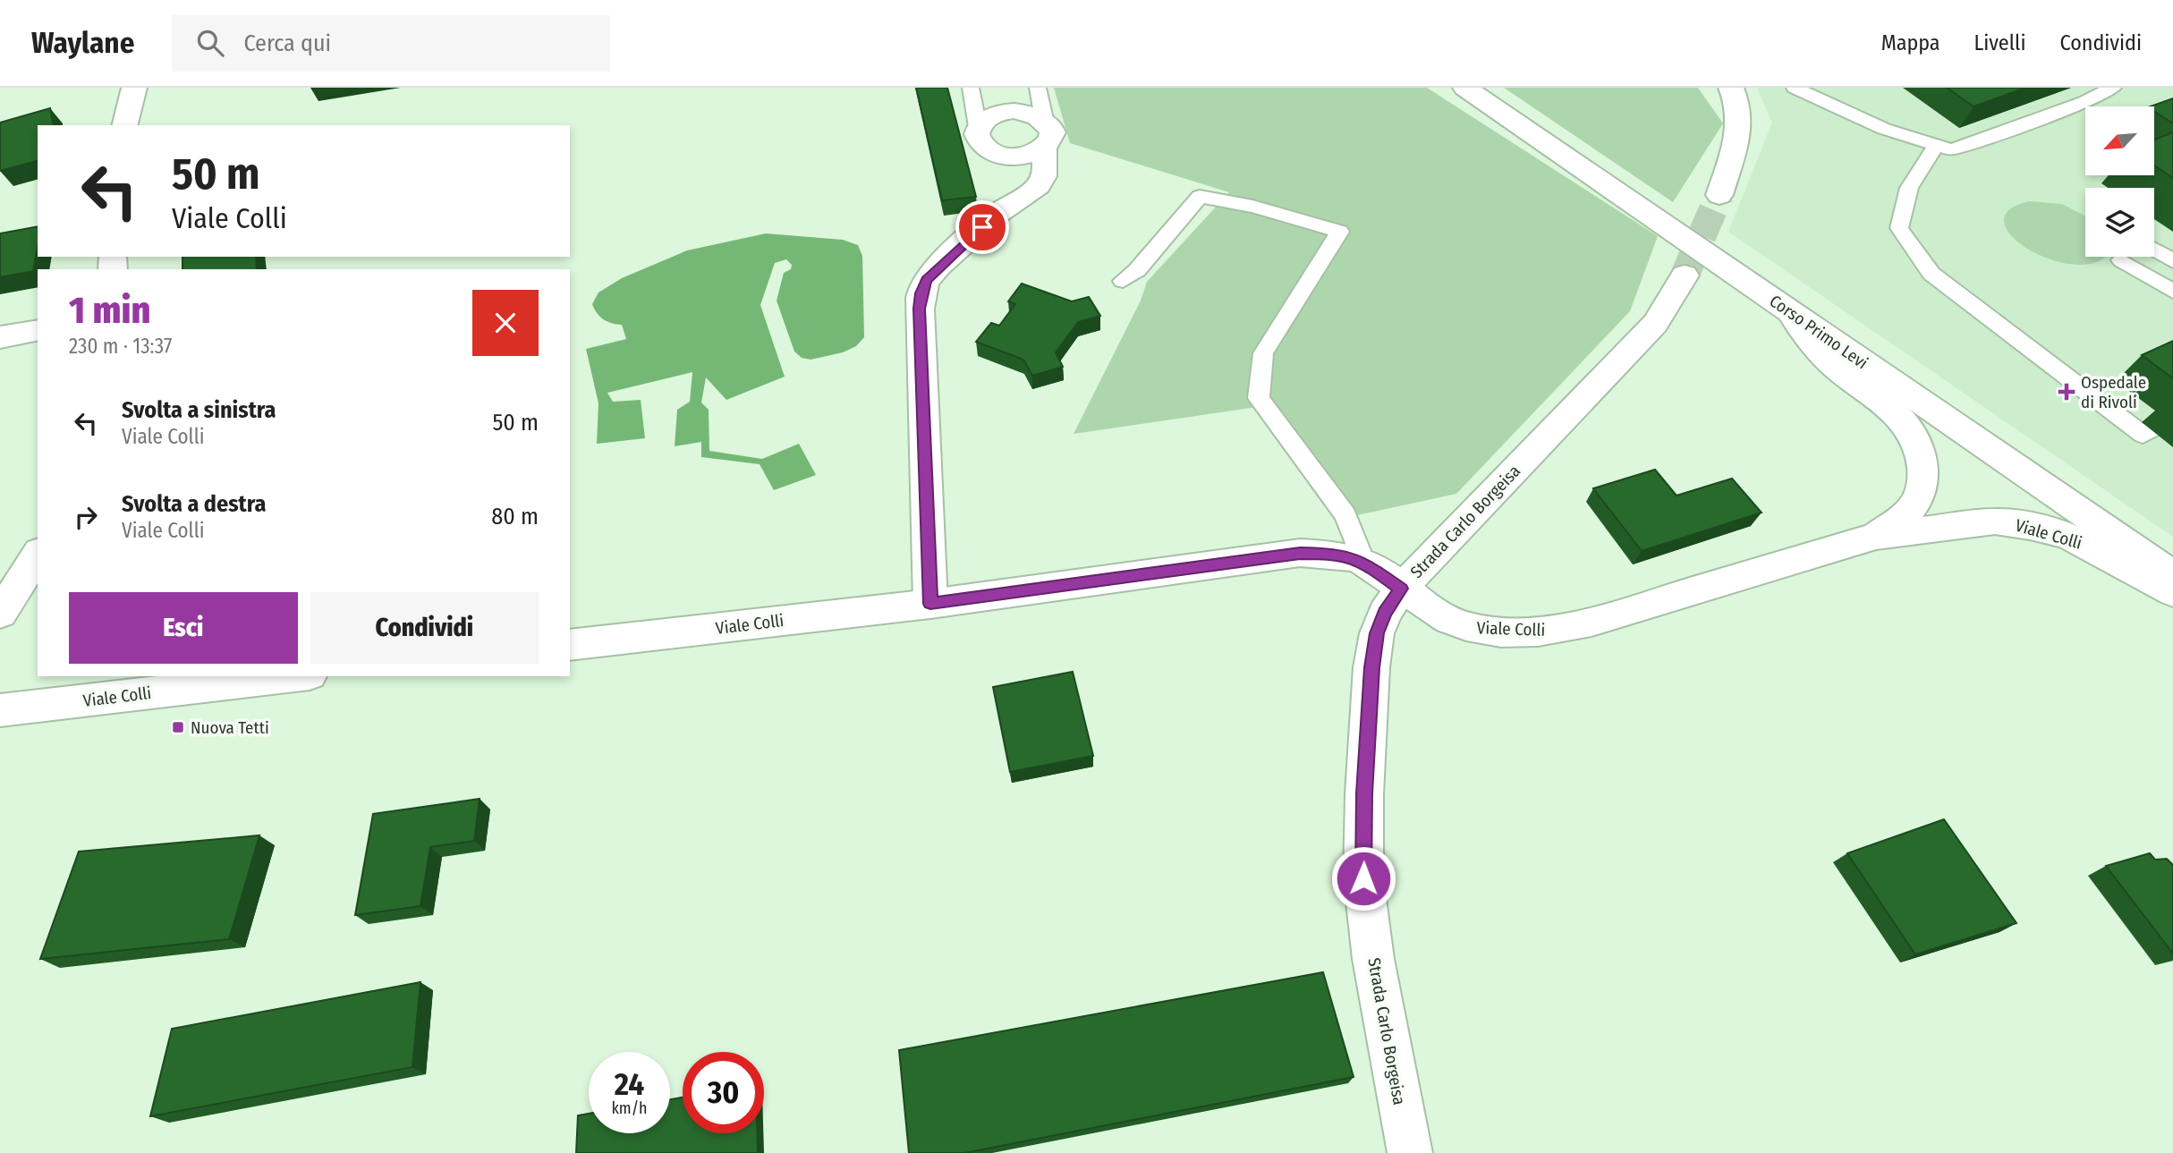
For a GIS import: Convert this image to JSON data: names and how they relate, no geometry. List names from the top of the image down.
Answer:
{
  "streets": {
    "street": ["Corso Primo Levi", "Strada Carlo Borgeisa", "Viale Colli"]
  },
  "crossings": [
    ["Corso Primo Levi", "Viale Colli"],
    ["Strada Carlo Borgeisa", "Viale Colli"]
  ],
  "places": {
    "health": ["Ospedale di Rivoli"],
    "transit": ["Nuova Tetti"]
  },
  "north": "bottom left",
  "page": {
    "header": "Waylane",
    "search": "Cerca qui",
    "nav": ["Mappa", "Livelli", "Condividi"],
    "turn": ["50 m", "Viale Colli"],
    "heading": ["1 min", "230 m · 13:37"],
    "list": [
      {
        "name": "Svolta a sinistra",
        "note": "Viale Colli",
        "value": "50 m"
      },
      {
        "name": "Svolta a destra",
        "note": "Viale Colli",
        "value": "80 m"
      }
    ],
    "buttons": ["Esci", "Condividi"],
    "speed": "24 km/h",
    "limit": "30"
  }
}
